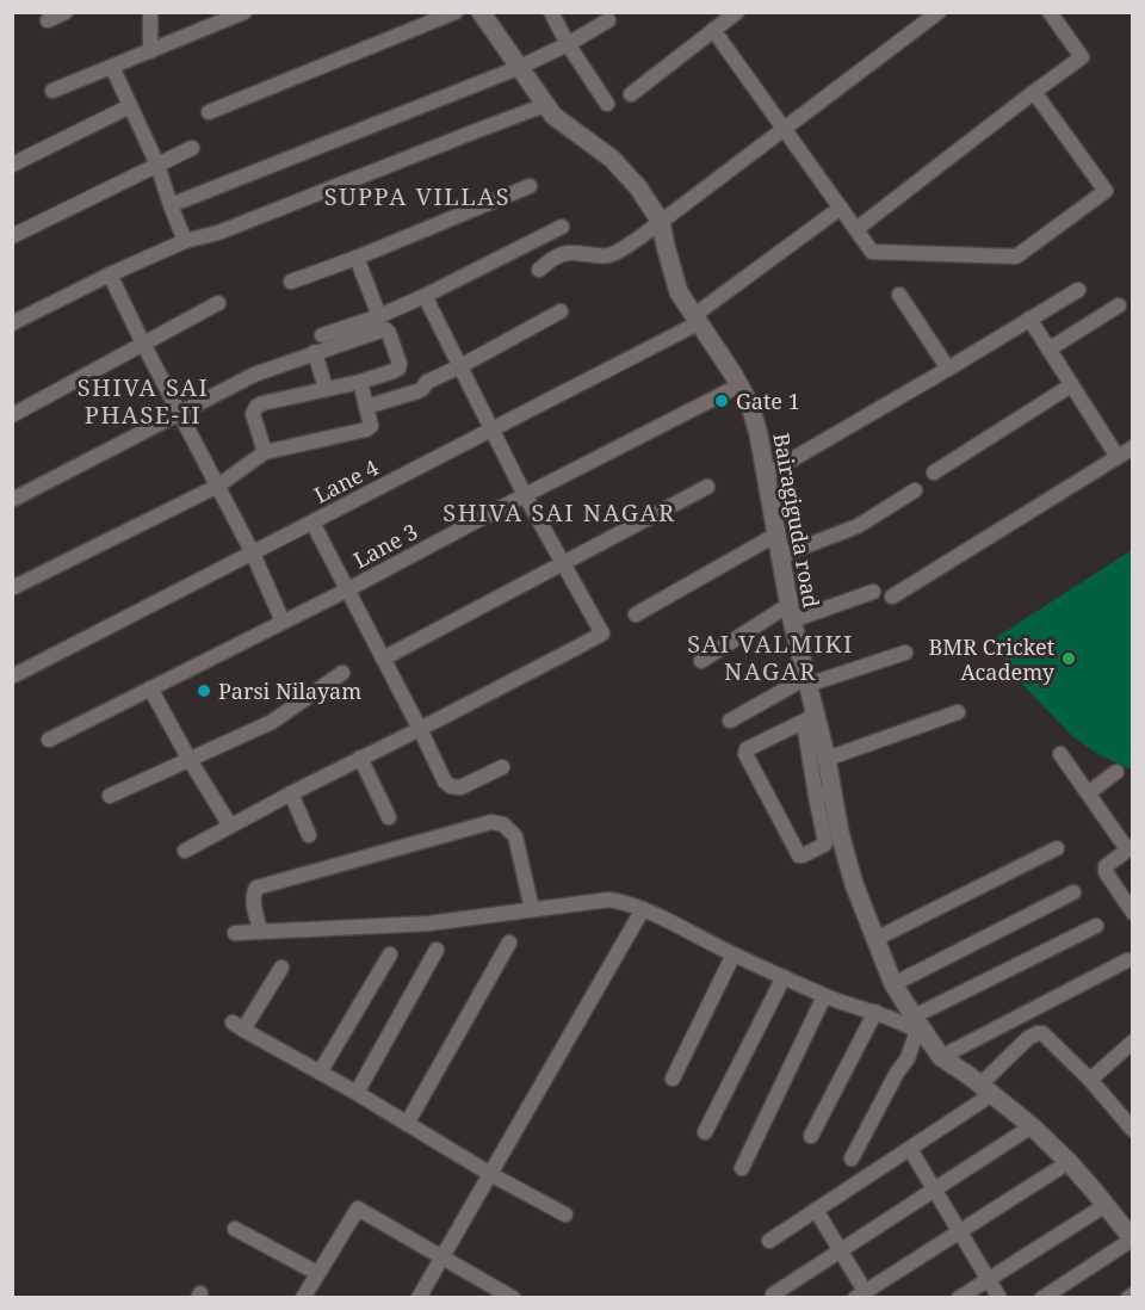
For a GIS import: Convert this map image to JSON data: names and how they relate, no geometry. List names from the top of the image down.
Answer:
{
  "streets": {
    "street": ["Lane 4", "Bairagiguda road", "Lane 3"]
  },
  "crossings": [
    ["Lane 4", "Bairagiguda road"],
    ["Bairagiguda road", "Lane 3"]
  ],
  "districts": [
    "SUPPA VILLAS",
    "SHIVA SAI PHASE-II",
    "SHIVA SAI NAGAR",
    "SAI VALMIKI NAGAR"
  ],
  "places": ["Gate 1", "BMR Cricket Academy", "Parsi Nilayam"]
}
